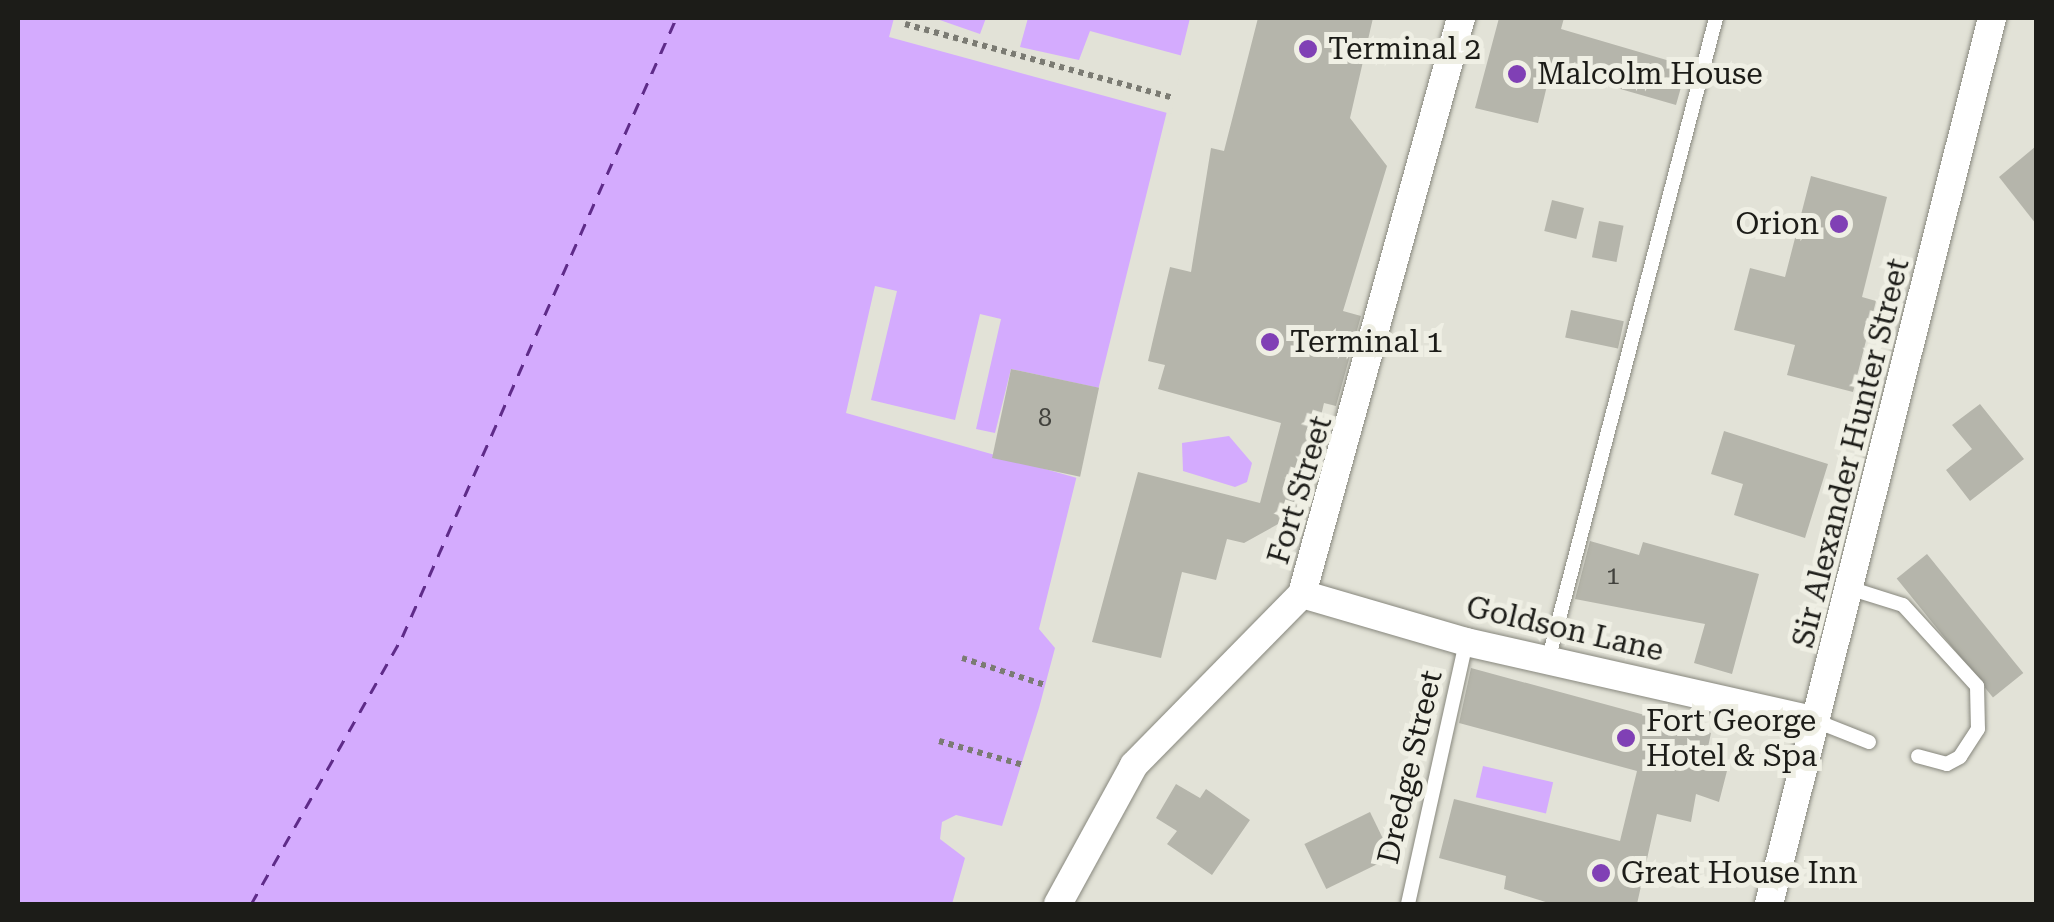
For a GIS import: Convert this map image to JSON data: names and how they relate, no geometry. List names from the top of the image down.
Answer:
{
  "streets": {
    "street": ["Sir Alexander Hunter Street", "Fort Street", "Goldson Lane"],
    "lane": ["Dredge Street"]
  },
  "crossings": [
    ["Sir Alexander Hunter Street", "Goldson Lane"],
    ["Fort Street", "Goldson Lane"],
    ["Goldson Lane", "Dredge Street"]
  ],
  "places": [
    "Terminal 2",
    "Malcolm House",
    "Orion",
    "Terminal 1",
    "Fort George Hotel & Spa",
    "Great House Inn"
  ],
  "house_numbers": ["8", "1"]
}
